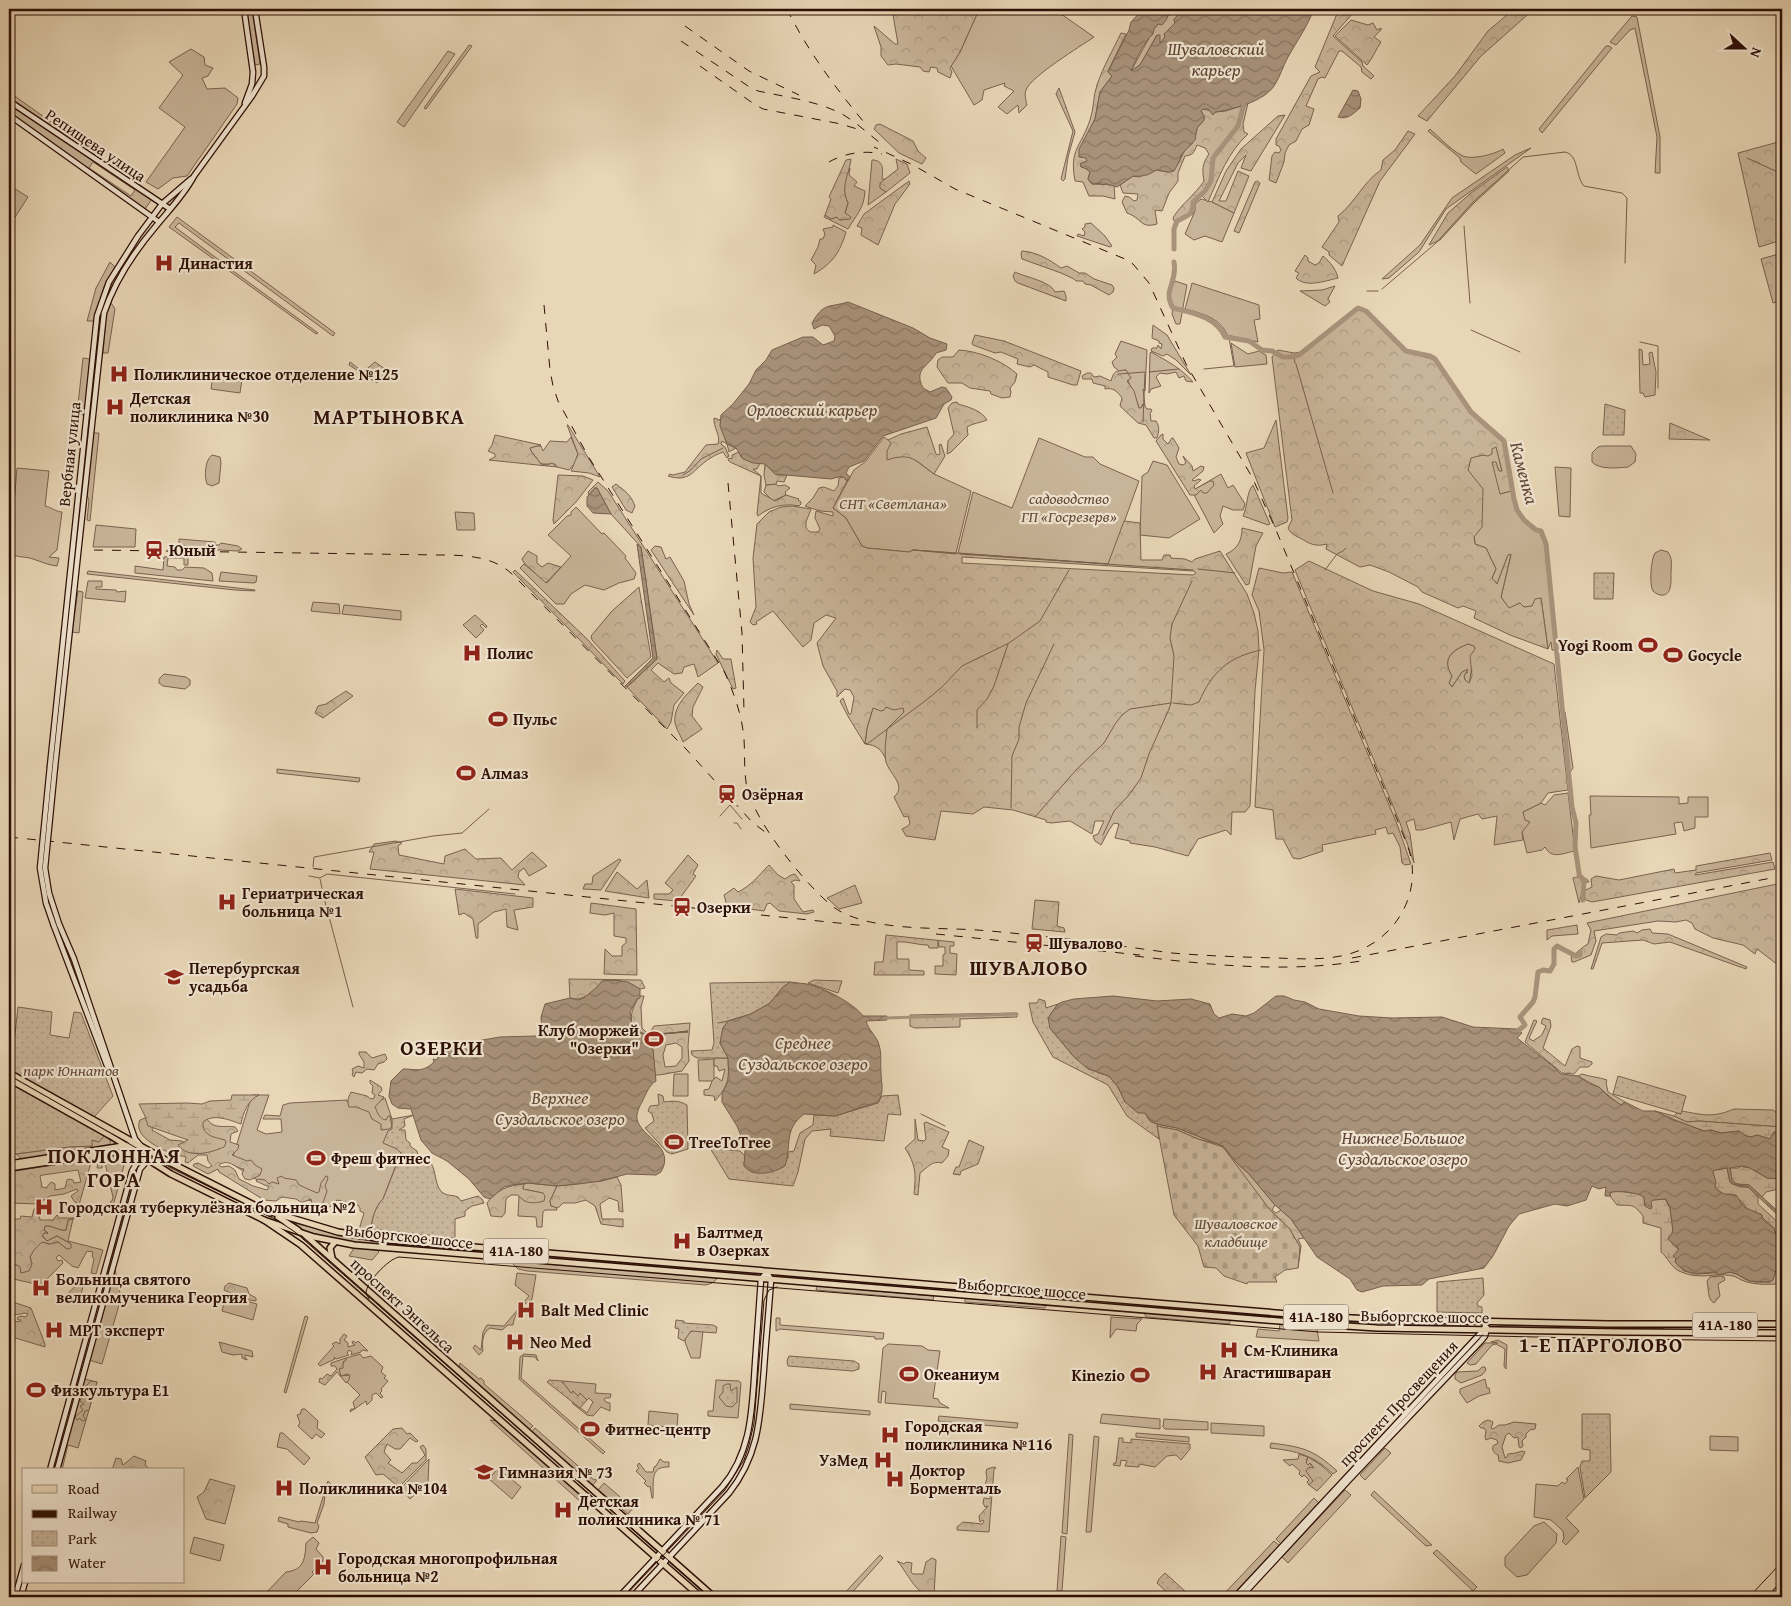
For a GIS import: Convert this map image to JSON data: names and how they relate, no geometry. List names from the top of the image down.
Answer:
{
  "streets": {
    "main road": [
      "Репищева улица",
      "Вербная улица",
      "Выборгское шоссе",
      "41А-180",
      "проспект Энгельса",
      "проспект Просвещения"
    ]
  },
  "crossings": [
    ["Репищева улица", "Вербная улица"],
    ["Выборгское шоссе", "проспект Энгельса"],
    ["Выборгское шоссе", "проспект Просвещения"]
  ],
  "districts": [
    "МАРТЫНОВКА",
    "ШУВАЛОВО",
    "ОЗЕРКИ",
    "ПОКЛОННАЯ ГОРА",
    "1-Е ПАРГОЛОВО"
  ],
  "water": [
    "Шуваловский карьер",
    "Орловский карьер",
    "Каменка",
    "Среднее Суздальское озеро",
    "Верхнее Суздальское озеро",
    "Нижнее Большое Суздальское озеро"
  ],
  "parks": [
    "садоводство ГП «Госрезерв»",
    "СНТ «Светлана»",
    "парк Юннатов",
    "Шуваловское кладбище"
  ],
  "places": {
    "hospital": [
      "Династия",
      "Поликлиническое отделение №125",
      "Детская поликлиника №30",
      "Полис",
      "Гериатрическая больница №1",
      "Городская туберкулёзная больница №2",
      "Балтмед в Озерках",
      "Больница святого великомученика Георгия",
      "Balt Med Clinic",
      "МРТ эксперт",
      "Neo Med",
      "См-Клиника",
      "Агастишваран",
      "Городская поликлиника №116",
      "УзМед",
      "Доктор Борменталь",
      "Поликлиника №104",
      "Детская поликлиника № 71",
      "Городская многопрофильная больница №2"
    ],
    "station": [
      "Юный",
      "Озёрная",
      "Озерки",
      "Шувалово"
    ],
    "sports": [
      "Yogi Room",
      "Gocycle",
      "Пульс",
      "Алмаз",
      "Клуб моржей \"Озерки\"",
      "TreeToTree",
      "Фреш фитнес",
      "Океаниум",
      "Kinezio",
      "Физкультура Е1",
      "Фитнес-центр"
    ],
    "school or university": ["Петербургская усадьба", "Гимназия № 73"]
  },
  "legend": [
    "Road",
    "Railway",
    "Park",
    "Water"
  ],
  "north": "right"
}
